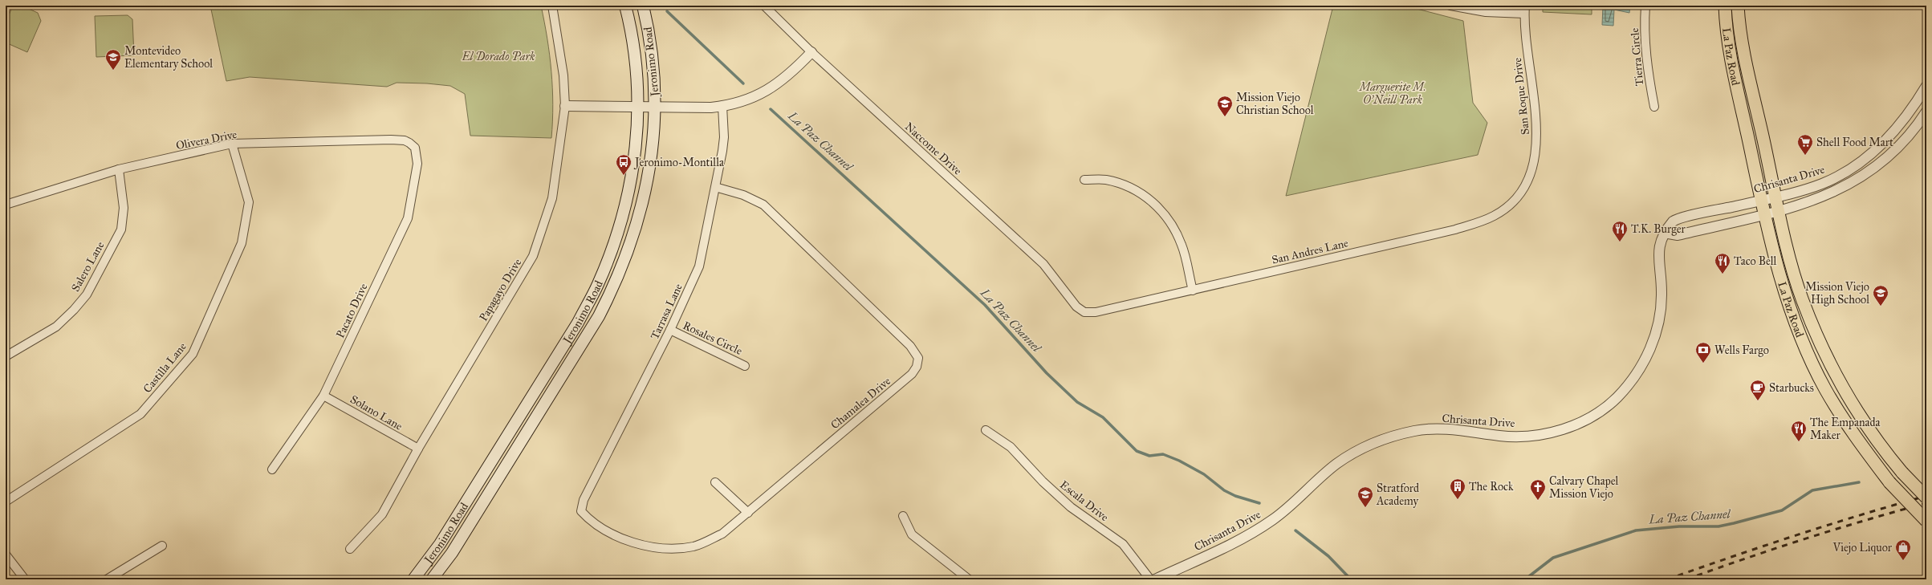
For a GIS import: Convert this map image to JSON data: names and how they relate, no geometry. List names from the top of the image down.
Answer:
{
  "streets": {
    "main road": ["La Paz Road", "Jeronimo Road"],
    "street": [
      "Tierra Circle",
      "San Roque Drive",
      "Olivera Drive",
      "Naccome Drive",
      "Chrisanta Drive",
      "San Andres Lane",
      "Salero Lane",
      "Papagayo Drive",
      "Pacato Drive",
      "Tarrasa Lane",
      "Rosales Circle",
      "Castilla Lane",
      "Chamalea Drive",
      "Solano Lane",
      "Escala Drive"
    ]
  },
  "crossings": [
    ["La Paz Road", "Chrisanta Drive"],
    ["San Roque Drive", "San Andres Lane"],
    ["Olivera Drive", "Salero Lane"],
    ["Olivera Drive", "Pacato Drive"],
    ["Olivera Drive", "Castilla Lane"],
    ["Naccome Drive", "San Andres Lane"],
    ["Papagayo Drive", "Solano Lane"],
    ["Pacato Drive", "Solano Lane"],
    ["Tarrasa Lane", "Rosales Circle"],
    ["Tarrasa Lane", "Chamalea Drive"]
  ],
  "water": ["La Paz Channel"],
  "parks": ["El Dorado Park", "Marguerite M. O'Neill Park"],
  "places": {
    "school or university": [
      "Montevideo Elementary School",
      "Mission Viejo Christian School",
      "Mission Viejo High School",
      "Stratford Academy"
    ],
    "supermarket": ["Shell Food Mart"],
    "bus stop": ["Jeronimo-Montilla"],
    "restaurant": ["T.K. Burger", "Taco Bell", "The Empanada Maker"],
    "bank": ["Wells Fargo"],
    "cafe": ["Starbucks"],
    "building": ["The Rock"],
    "church": ["Calvary Chapel Mission Viejo"],
    "shop": ["Viejo Liquor"]
  }
}
